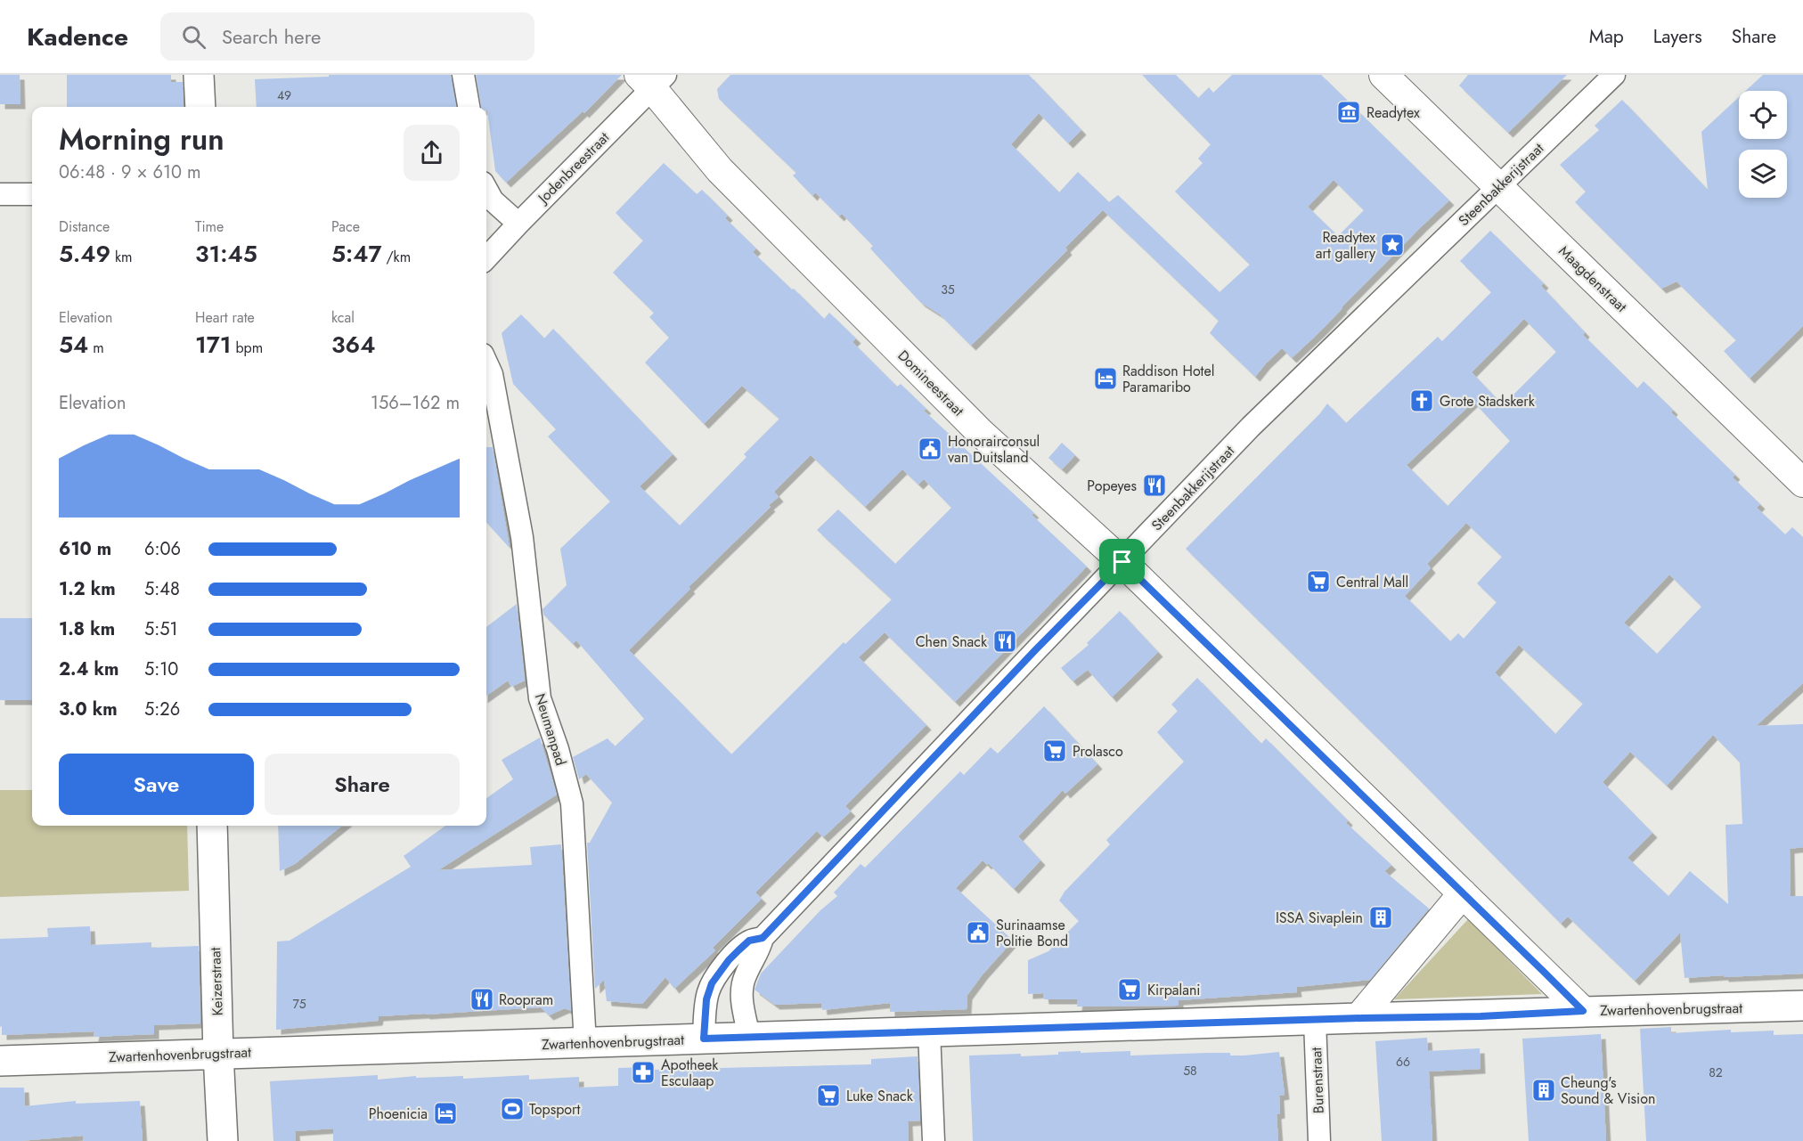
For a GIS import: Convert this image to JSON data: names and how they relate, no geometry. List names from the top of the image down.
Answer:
{
  "streets": {
    "main road": ["Keizerstraat", "Zwartenhovenbrugstraat"],
    "street": [
      "Jodenbreestraat",
      "Steenbakkerijstraat",
      "Maagdenstraat",
      "Domineestraat",
      "Neumanpad",
      "Burenstraat"
    ]
  },
  "crossings": [
    ["Jodenbreestraat", "Domineestraat"],
    ["Steenbakkerijstraat", "Maagdenstraat"],
    ["Steenbakkerijstraat", "Domineestraat"],
    ["Steenbakkerijstraat", "Zwartenhovenbrugstraat"],
    ["Domineestraat", "Zwartenhovenbrugstraat"],
    ["Neumanpad", "Zwartenhovenbrugstraat"],
    ["Keizerstraat", "Zwartenhovenbrugstraat"],
    ["Zwartenhovenbrugstraat", "Burenstraat"]
  ],
  "places": {
    "museum": ["Readytex"],
    "place": ["Readytex art gallery"],
    "hotel": ["Raddison Hotel Paramaribo", "Phoenicia"],
    "church": ["Grote Stadskerk"],
    "public building": ["Honorairconsul van Duitsland", "Surinaamse Politie Bond"],
    "restaurant": ["Popeyes", "Chen Snack", "Roopram"],
    "supermarket": [
      "Central Mall",
      "Prolasco",
      "Kirpalani",
      "Luke Snack"
    ],
    "building": ["ISSA Sivaplein", "Cheung's Sound & Vision"],
    "pharmacy": ["Apotheek Esculaap"],
    "sports": ["Topsport"]
  },
  "house_numbers": [
    "49",
    "35",
    "75",
    "66",
    "58",
    "82"
  ],
  "page": {
    "header": "Kadence",
    "search": "Search here",
    "nav": ["Map", "Layers", "Share"],
    "heading": ["Morning run", "06:48 · 9 × 610 m"],
    "stats": [
      ["Distance", "5.49 km"],
      ["Time", "31:45"],
      ["Pace", "5:47 /km"],
      ["Elevation", "54 m"],
      ["Heart rate", "171 bpm"],
      ["kcal", "364"]
    ],
    "chart": ["Elevation", "156–162 m"],
    "list": [
      {
        "name": "610 m",
        "note": "6:06"
      },
      {
        "name": "1.2 km",
        "note": "5:48"
      },
      {
        "name": "1.8 km",
        "note": "5:51"
      },
      {
        "name": "2.4 km",
        "note": "5:10"
      },
      {
        "name": "3.0 km",
        "note": "5:26"
      }
    ],
    "buttons": ["Save", "Share"]
  }
}
